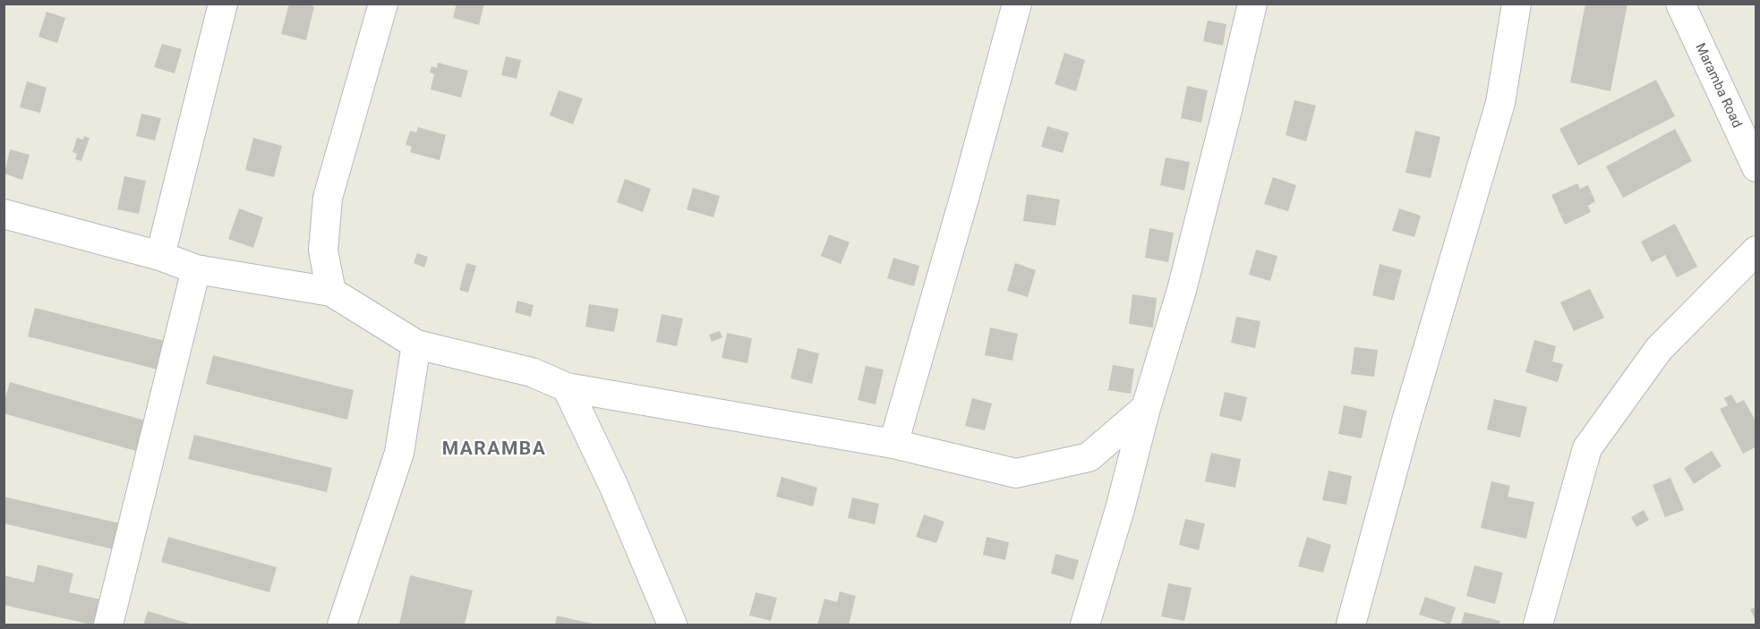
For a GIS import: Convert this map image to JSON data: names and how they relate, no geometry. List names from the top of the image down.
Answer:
{
  "streets": {
    "street": ["Maramba Road"]
  },
  "districts": ["MARAMBA"]
}
